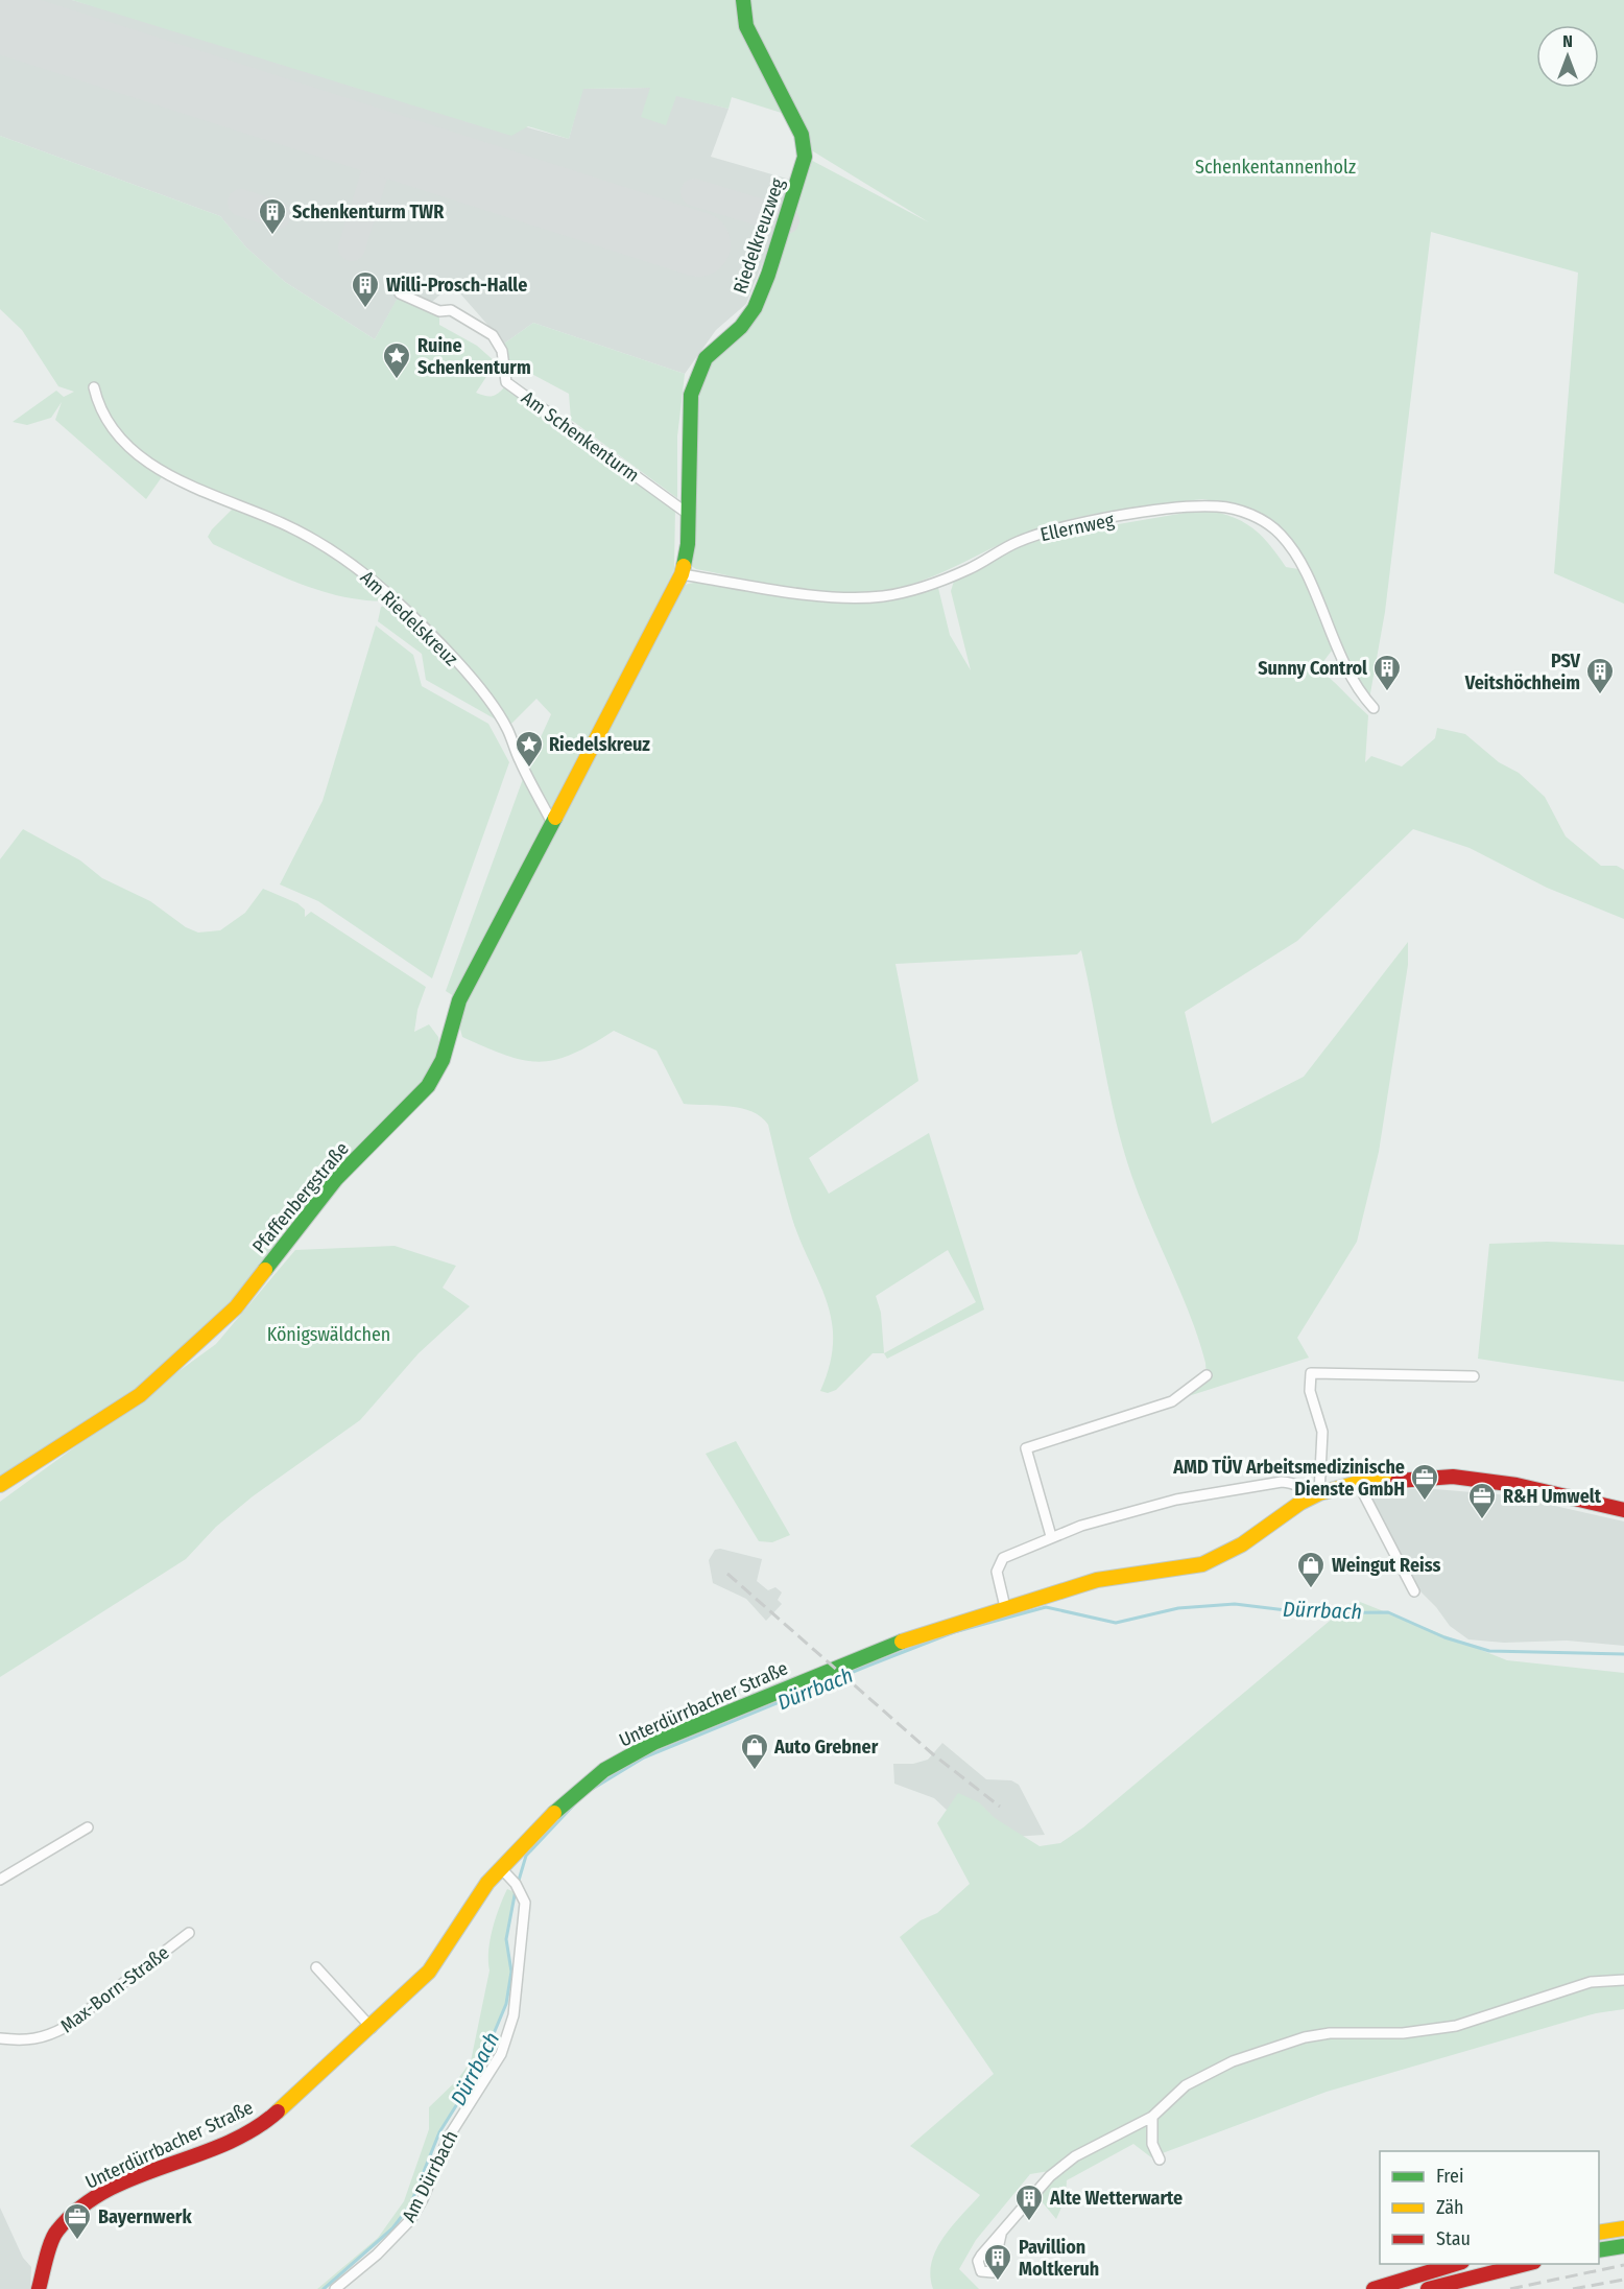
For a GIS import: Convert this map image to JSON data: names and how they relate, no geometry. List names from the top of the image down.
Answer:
{
  "streets": {
    "main road": ["Riedelkreuzweg", "Pfaffenbergstraße", "Unterdürrbacher Straße"],
    "street": [
      "Am Schenkenturm",
      "Ellernweg",
      "Am Riedelskreuz",
      "Max-Born-Straße",
      "Am Dürrbach"
    ]
  },
  "crossings": [
    ["Riedelkreuzweg", "Am Schenkenturm"],
    ["Riedelkreuzweg", "Ellernweg"],
    ["Am Riedelskreuz", "Pfaffenbergstraße"],
    ["Unterdürrbacher Straße", "Am Dürrbach"]
  ],
  "water": ["Dürrbach"],
  "parks": ["Schenkentannenholz", "Königswäldchen"],
  "places": {
    "building": [
      "Schenkenturm TWR",
      "Willi-Prosch-Halle",
      "Sunny Control",
      "PSV Veitshöchheim",
      "Alte Wetterwarte",
      "Pavillion Moltkeruh"
    ],
    "place": ["Ruine Schenkenturm", "Riedelskreuz"],
    "office": ["AMD TÜV Arbeitsmedizinische Dienste GmbH", "R&H Umwelt", "Bayernwerk"],
    "shop": ["Weingut Reiss", "Auto Grebner"]
  },
  "legend": ["Frei", "Zäh", "Stau"],
  "north": "top"
}
